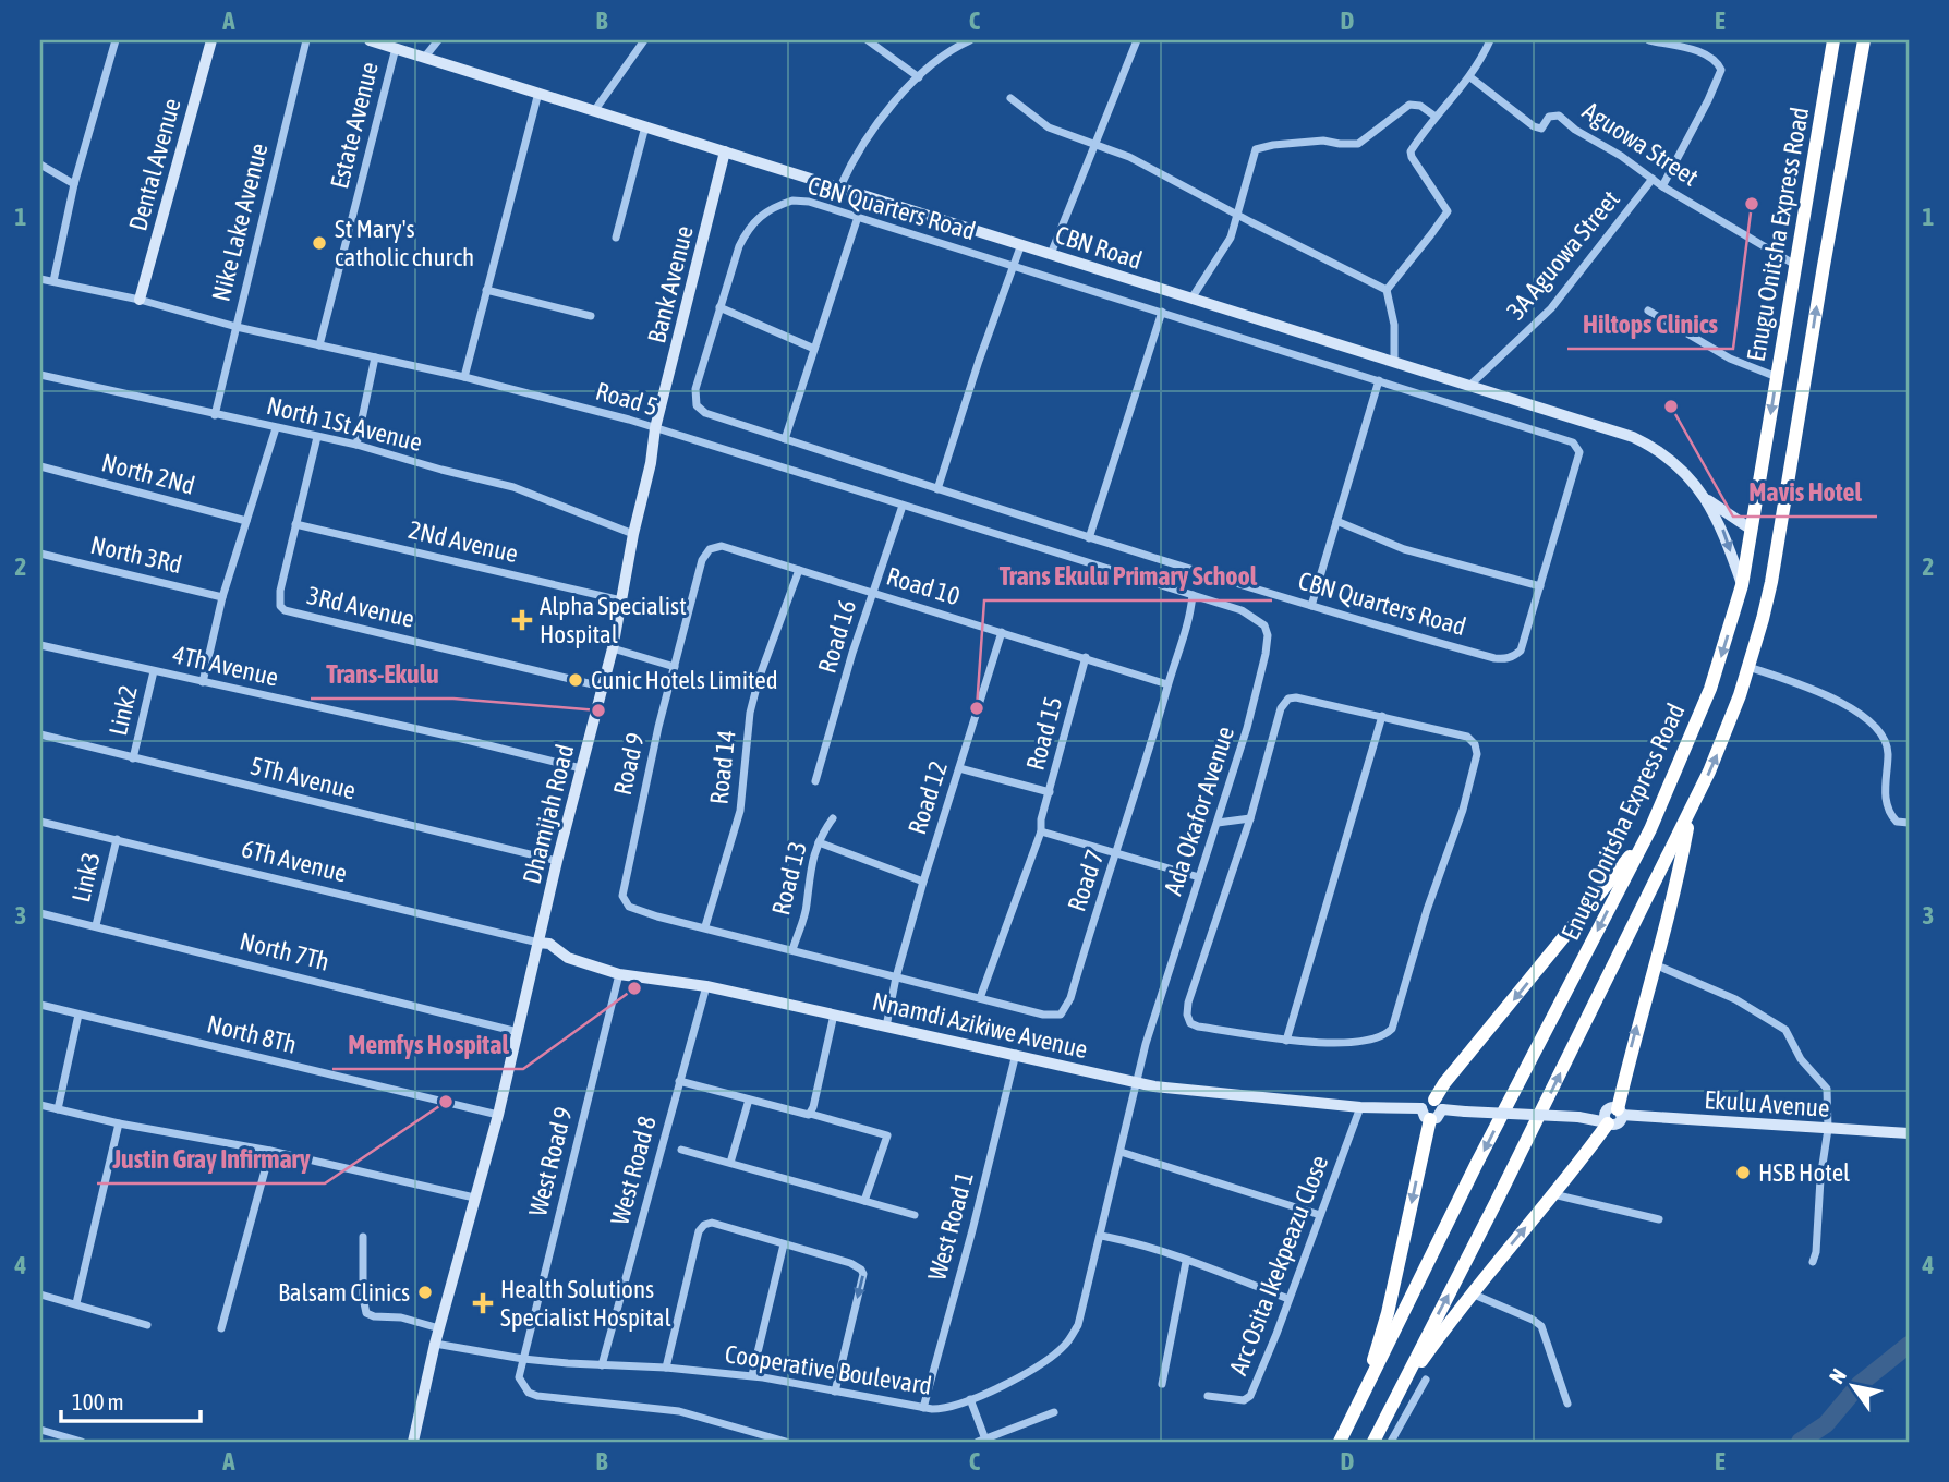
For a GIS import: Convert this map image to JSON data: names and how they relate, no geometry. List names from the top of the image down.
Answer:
{
  "streets": {
    "highway": ["Enugu Onitsha Express Road"],
    "main road": [
      "Dental Avenue",
      "CBN Road",
      "Bank Avenue",
      "Dhamijah Road",
      "Nnamdi Azikiwe Avenue",
      "Ekulu Avenue"
    ],
    "street": [
      "Estate Avenue",
      "Aguowa Street",
      "CBN Quarters Road",
      "Nike Lake Avenue",
      "3A Aguowa Street",
      "Road 5",
      "North 1St Avenue",
      "North 2Nd",
      "2Nd Avenue",
      "North 3Rd",
      "Road 10",
      "3Rd Avenue",
      "Road 16",
      "4Th Avenue",
      "Link2",
      "Road 15",
      "Road 9",
      "Road 14",
      "5Th Avenue",
      "Road 12",
      "Ada Okafor Avenue",
      "6Th Avenue",
      "Link3",
      "Road 13",
      "Road 7",
      "North 7Th",
      "North 8Th",
      "West Road 9",
      "West Road 8",
      "West Road 1",
      "Arc Osita Ikekpeazu Close",
      "Cooperative Boulevard"
    ]
  },
  "crossings": [
    ["Estate Avenue", "CBN Road"],
    ["Estate Avenue", "Road 5"],
    ["Aguowa Street", "Enugu Onitsha Express Road"],
    ["Aguowa Street", "3A Aguowa Street"],
    ["Dental Avenue", "Road 5"],
    ["Nike Lake Avenue", "Road 5"],
    ["Nike Lake Avenue", "North 1St Avenue"],
    ["Enugu Onitsha Express Road", "CBN Road"],
    ["CBN Road", "3A Aguowa Street"],
    ["CBN Road", "Bank Avenue"],
    ["Bank Avenue", "Road 5"],
    ["Bank Avenue", "Dhamijah Road"],
    ["Road 5", "Road 16"],
    ["Road 5", "Ada Okafor Avenue"],
    ["Road 5", "Dhamijah Road"],
    ["Road 5", "Road 7"],
    ["North 1St Avenue", "3Rd Avenue"],
    ["North 1St Avenue", "Dhamijah Road"],
    ["2Nd Avenue", "3Rd Avenue"],
    ["2Nd Avenue", "Dhamijah Road"],
    ["Road 10", "Road 16"],
    ["Road 10", "Road 15"],
    ["Road 10", "Road 9"],
    ["Road 10", "Road 14"],
    ["Road 10", "Road 12"],
    ["Road 10", "Road 7"],
    ["3Rd Avenue", "Dhamijah Road"],
    ["4Th Avenue", "Link2"],
    ["4Th Avenue", "Dhamijah Road"],
    ["Link2", "5Th Avenue"],
    ["Road 15", "Road 7"],
    ["Road 9", "Road 7"],
    ["Road 14", "Road 7"],
    ["5Th Avenue", "Dhamijah Road"],
    ["Road 12", "Road 7"],
    ["Road 12", "Nnamdi Azikiwe Avenue"],
    ["Ada Okafor Avenue", "Road 7"],
    ["Ada Okafor Avenue", "Nnamdi Azikiwe Avenue"],
    ["Ada Okafor Avenue", "Cooperative Boulevard"],
    ["Dhamijah Road", "6Th Avenue"],
    ["Dhamijah Road", "North 7Th"],
    ["Dhamijah Road", "Nnamdi Azikiwe Avenue"],
    ["Dhamijah Road", "North 8Th"],
    ["Dhamijah Road", "Cooperative Boulevard"],
    ["6Th Avenue", "Link3"],
    ["6Th Avenue", "Nnamdi Azikiwe Avenue"],
    ["Link3", "North 7Th"],
    ["Road 13", "Road 7"],
    ["Nnamdi Azikiwe Avenue", "West Road 9"],
    ["Nnamdi Azikiwe Avenue", "West Road 8"],
    ["Nnamdi Azikiwe Avenue", "West Road 1"],
    ["Nnamdi Azikiwe Avenue", "Arc Osita Ikekpeazu Close"],
    ["Nnamdi Azikiwe Avenue", "Cooperative Boulevard"],
    ["West Road 9", "Cooperative Boulevard"],
    ["West Road 8", "Cooperative Boulevard"],
    ["West Road 1", "Cooperative Boulevard"]
  ],
  "places": {
    "other": [
      "Hiltops Clinics",
      "St Mary's catholic church",
      "Mavis Hotel",
      "Cunic Hotels Limited",
      "Trans Ekulu Primary School",
      "Trans-Ekulu",
      "Memfys Hospital",
      "Justin Gray Infirmary",
      "HSB Hotel",
      "Balsam Clinics"
    ],
    "health": ["Alpha Specialist Hospital", "Health Solutions Specialist Hospital"]
  },
  "scale_bar": "100 m",
  "north": "top left",
  "grid": {
    "columns": [
      "A",
      "B",
      "C",
      "D",
      "E"
    ],
    "rows": [
      "1",
      "2",
      "3",
      "4"
    ]
  }
}
